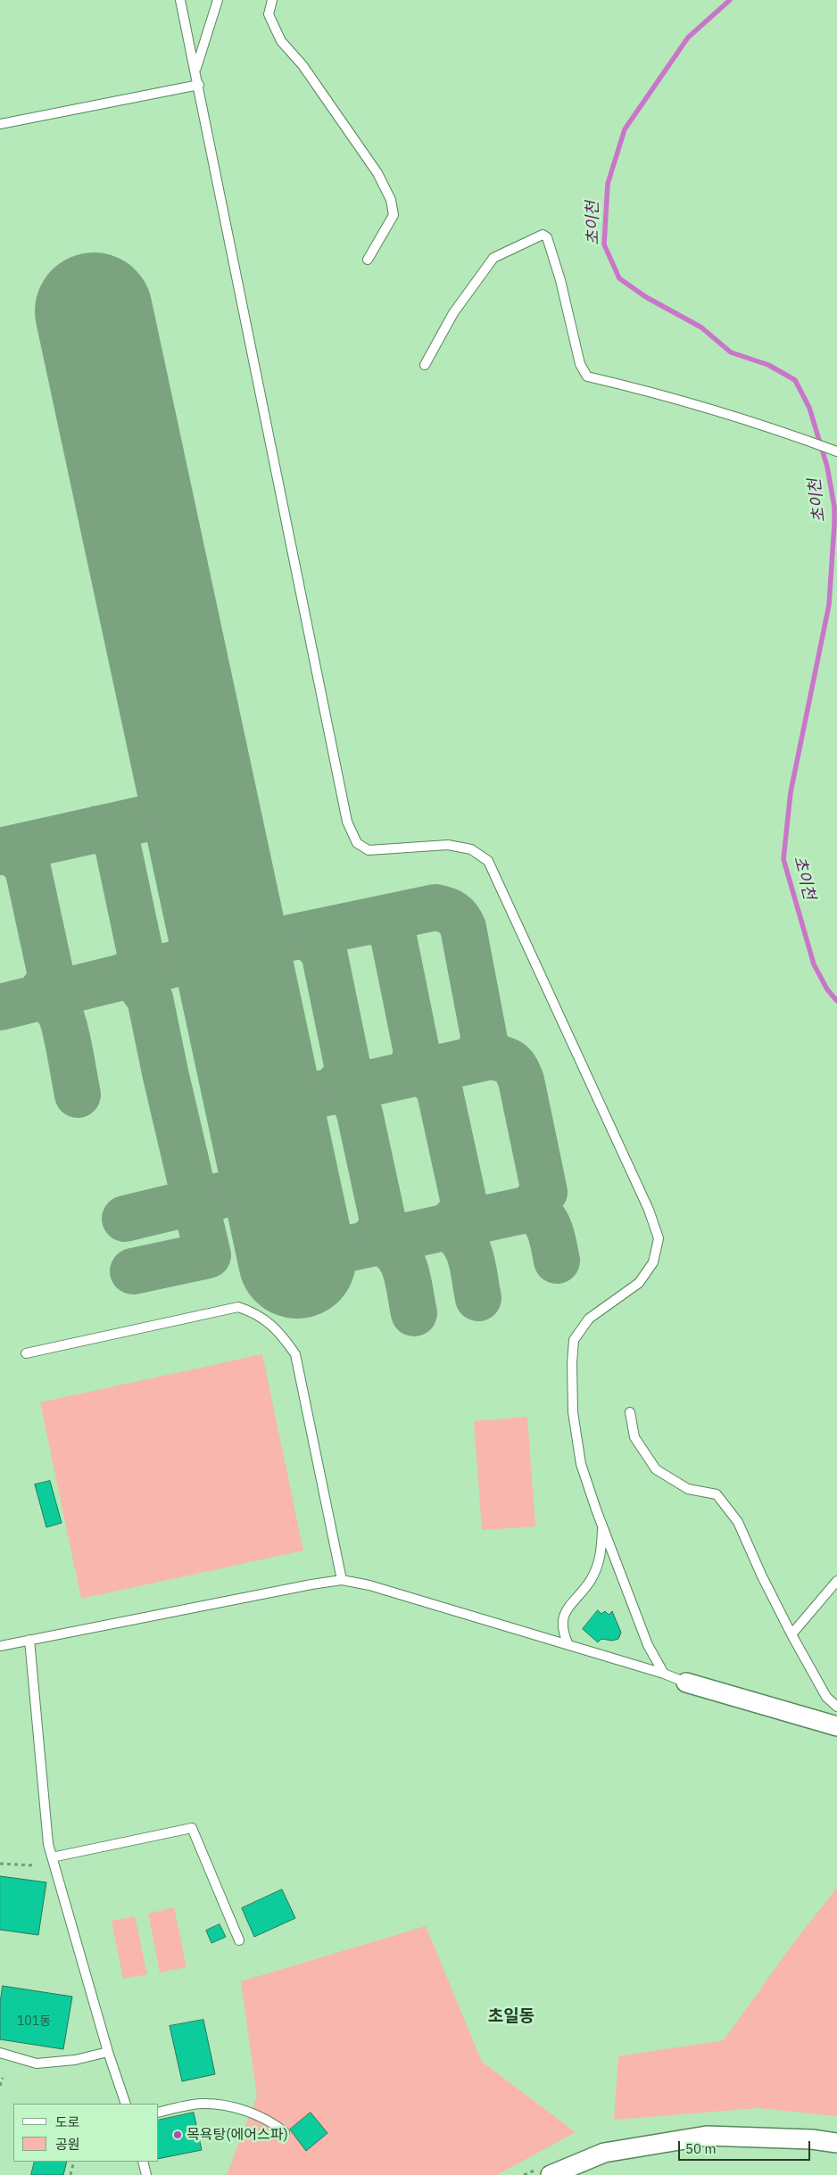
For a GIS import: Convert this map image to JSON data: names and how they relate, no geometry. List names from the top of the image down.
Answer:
{
  "districts": ["초일동"],
  "water": ["초이천"],
  "places": ["목욕탕(에어스파)"],
  "house_numbers": ["101동"],
  "legend": ["도로", "공원"],
  "scale_bar": "50 m"
}
